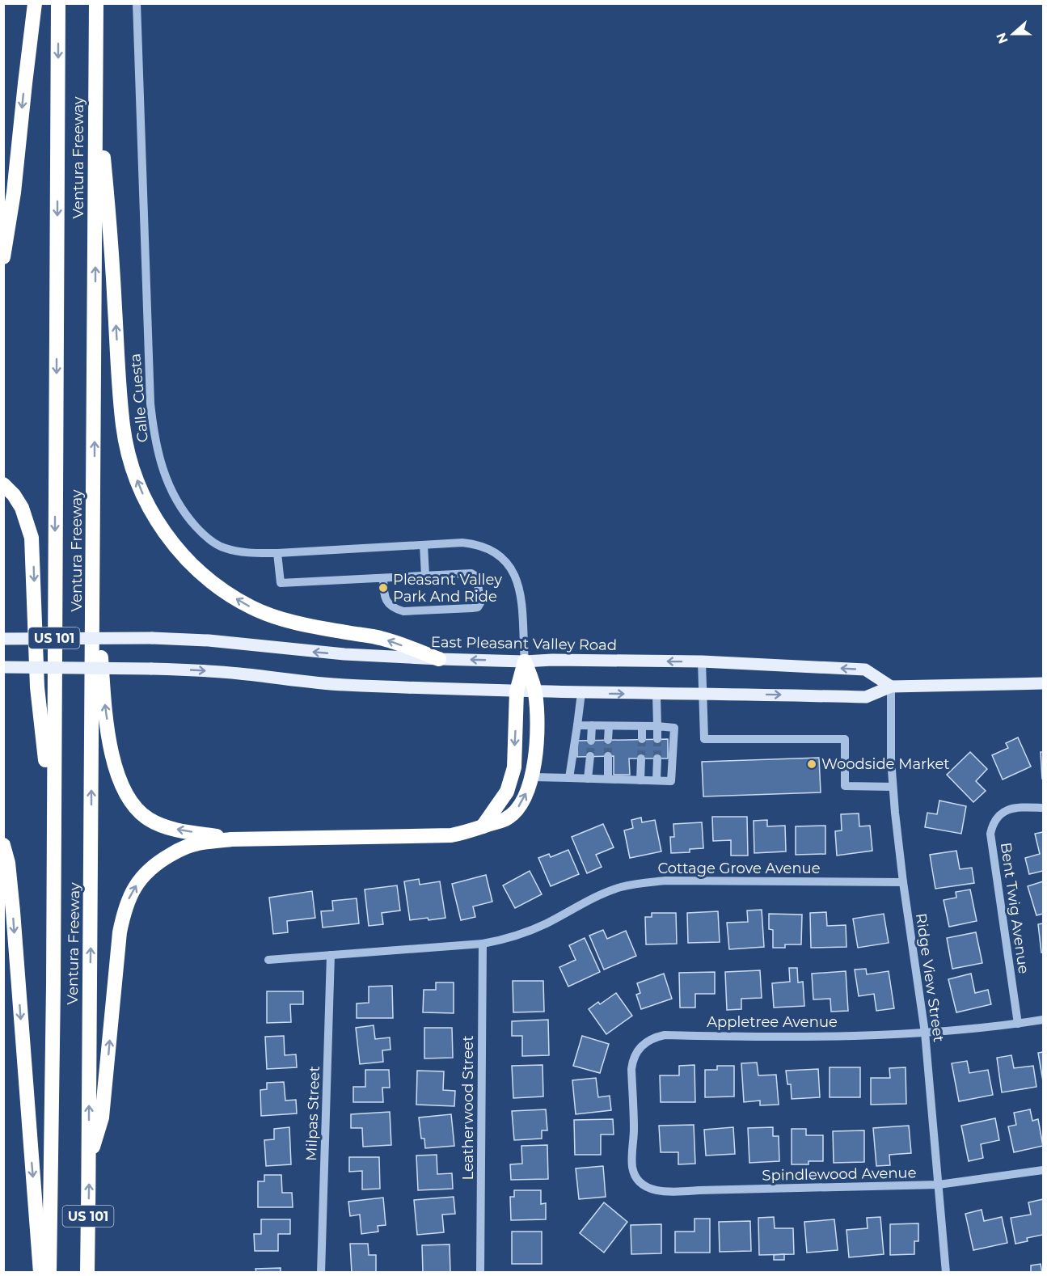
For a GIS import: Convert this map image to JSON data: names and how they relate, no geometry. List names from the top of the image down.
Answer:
{
  "streets": {
    "highway": ["Ventura Freeway", "US 101"],
    "main road": ["East Pleasant Valley Road"],
    "street": [
      "Calle Cuesta",
      "Cottage Grove Avenue",
      "Bent Twig Avenue",
      "Ridge View Street",
      "Appletree Avenue",
      "Leatherwood Street",
      "Milpas Street",
      "Spindlewood Avenue"
    ]
  },
  "crossings": [
    ["Calle Cuesta", "East Pleasant Valley Road"],
    ["East Pleasant Valley Road", "Ridge View Street"],
    ["Cottage Grove Avenue", "Ridge View Street"],
    ["Cottage Grove Avenue", "Leatherwood Street"],
    ["Cottage Grove Avenue", "Milpas Street"],
    ["Bent Twig Avenue", "Appletree Avenue"],
    ["Ridge View Street", "Appletree Avenue"],
    ["Ridge View Street", "Spindlewood Avenue"],
    ["Appletree Avenue", "Spindlewood Avenue"]
  ],
  "places": ["Pleasant Valley Park And Ride", "Woodside Market"],
  "north": "left"
}
